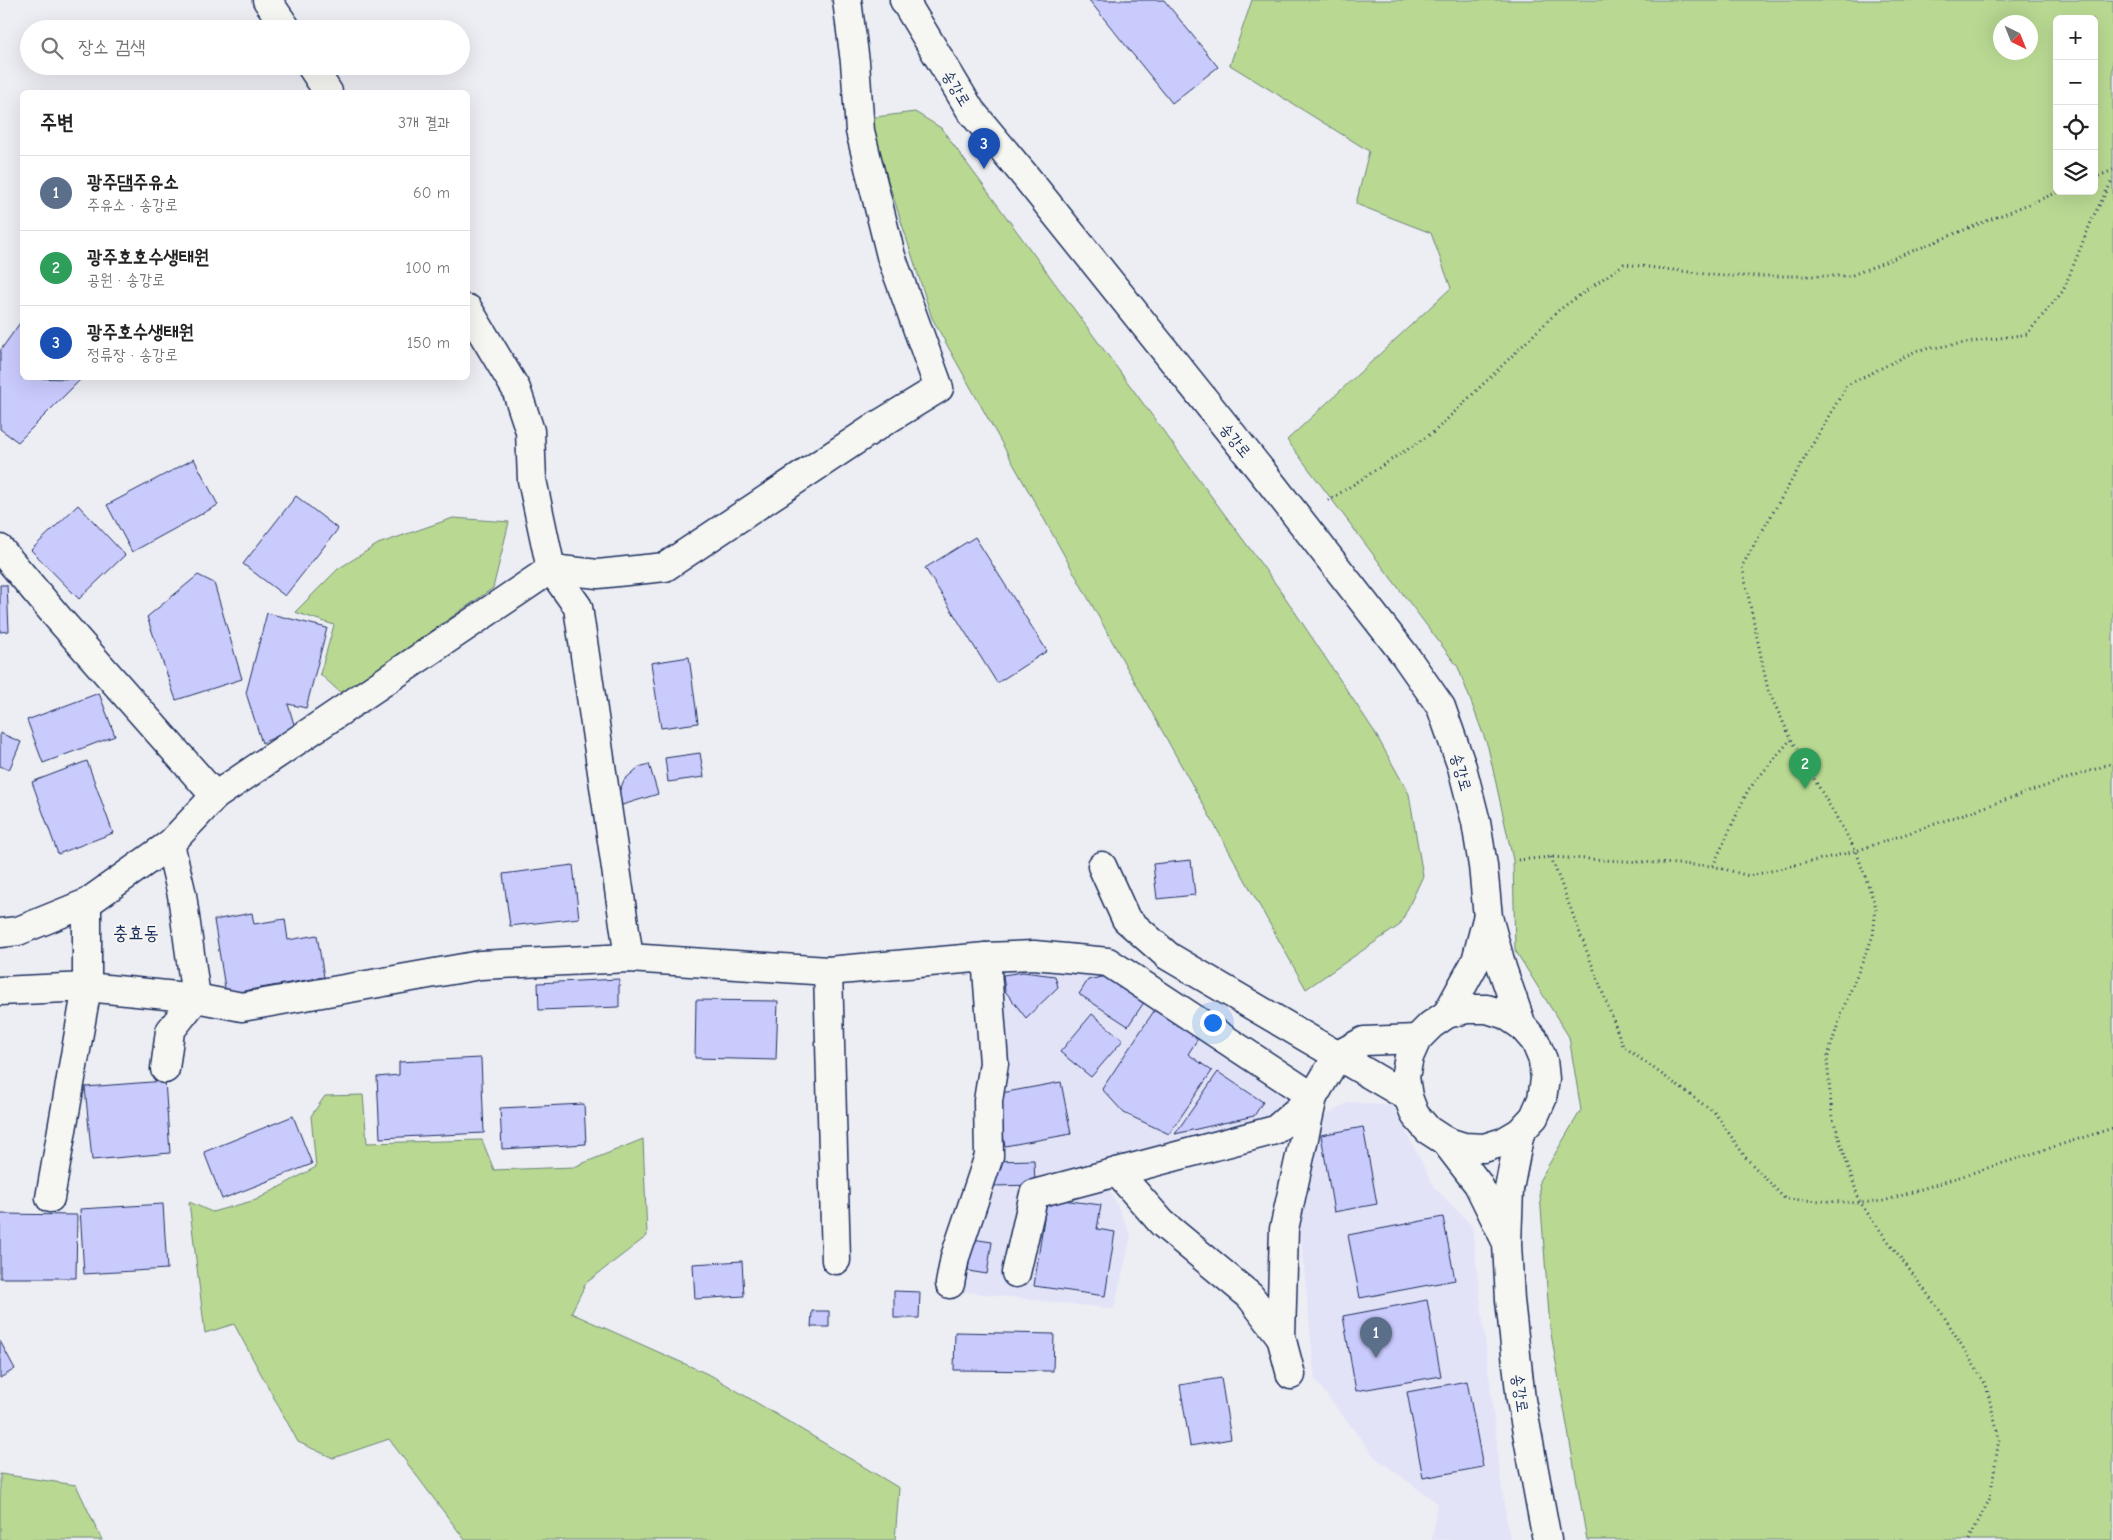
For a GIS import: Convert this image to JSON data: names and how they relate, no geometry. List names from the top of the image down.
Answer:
{
  "streets": {
    "street": ["송강로"]
  },
  "districts": ["충효동"],
  "north": "bottom right",
  "page": {
    "map_buttons": ["+", "−"],
    "search": "장소 검색",
    "heading": ["주변", "3개 결과"],
    "pins": ["3", "2", "1"],
    "list": [
      {
        "mark": "1",
        "name": "광주댐주유소",
        "note": "주유소 · 송강로",
        "value": "60 m"
      },
      {
        "mark": "2",
        "name": "광주호호수생태원",
        "note": "공원 · 송강로",
        "value": "100 m"
      },
      {
        "mark": "3",
        "name": "광주호수생태원",
        "note": "정류장 · 송강로",
        "value": "150 m"
      }
    ]
  }
}
